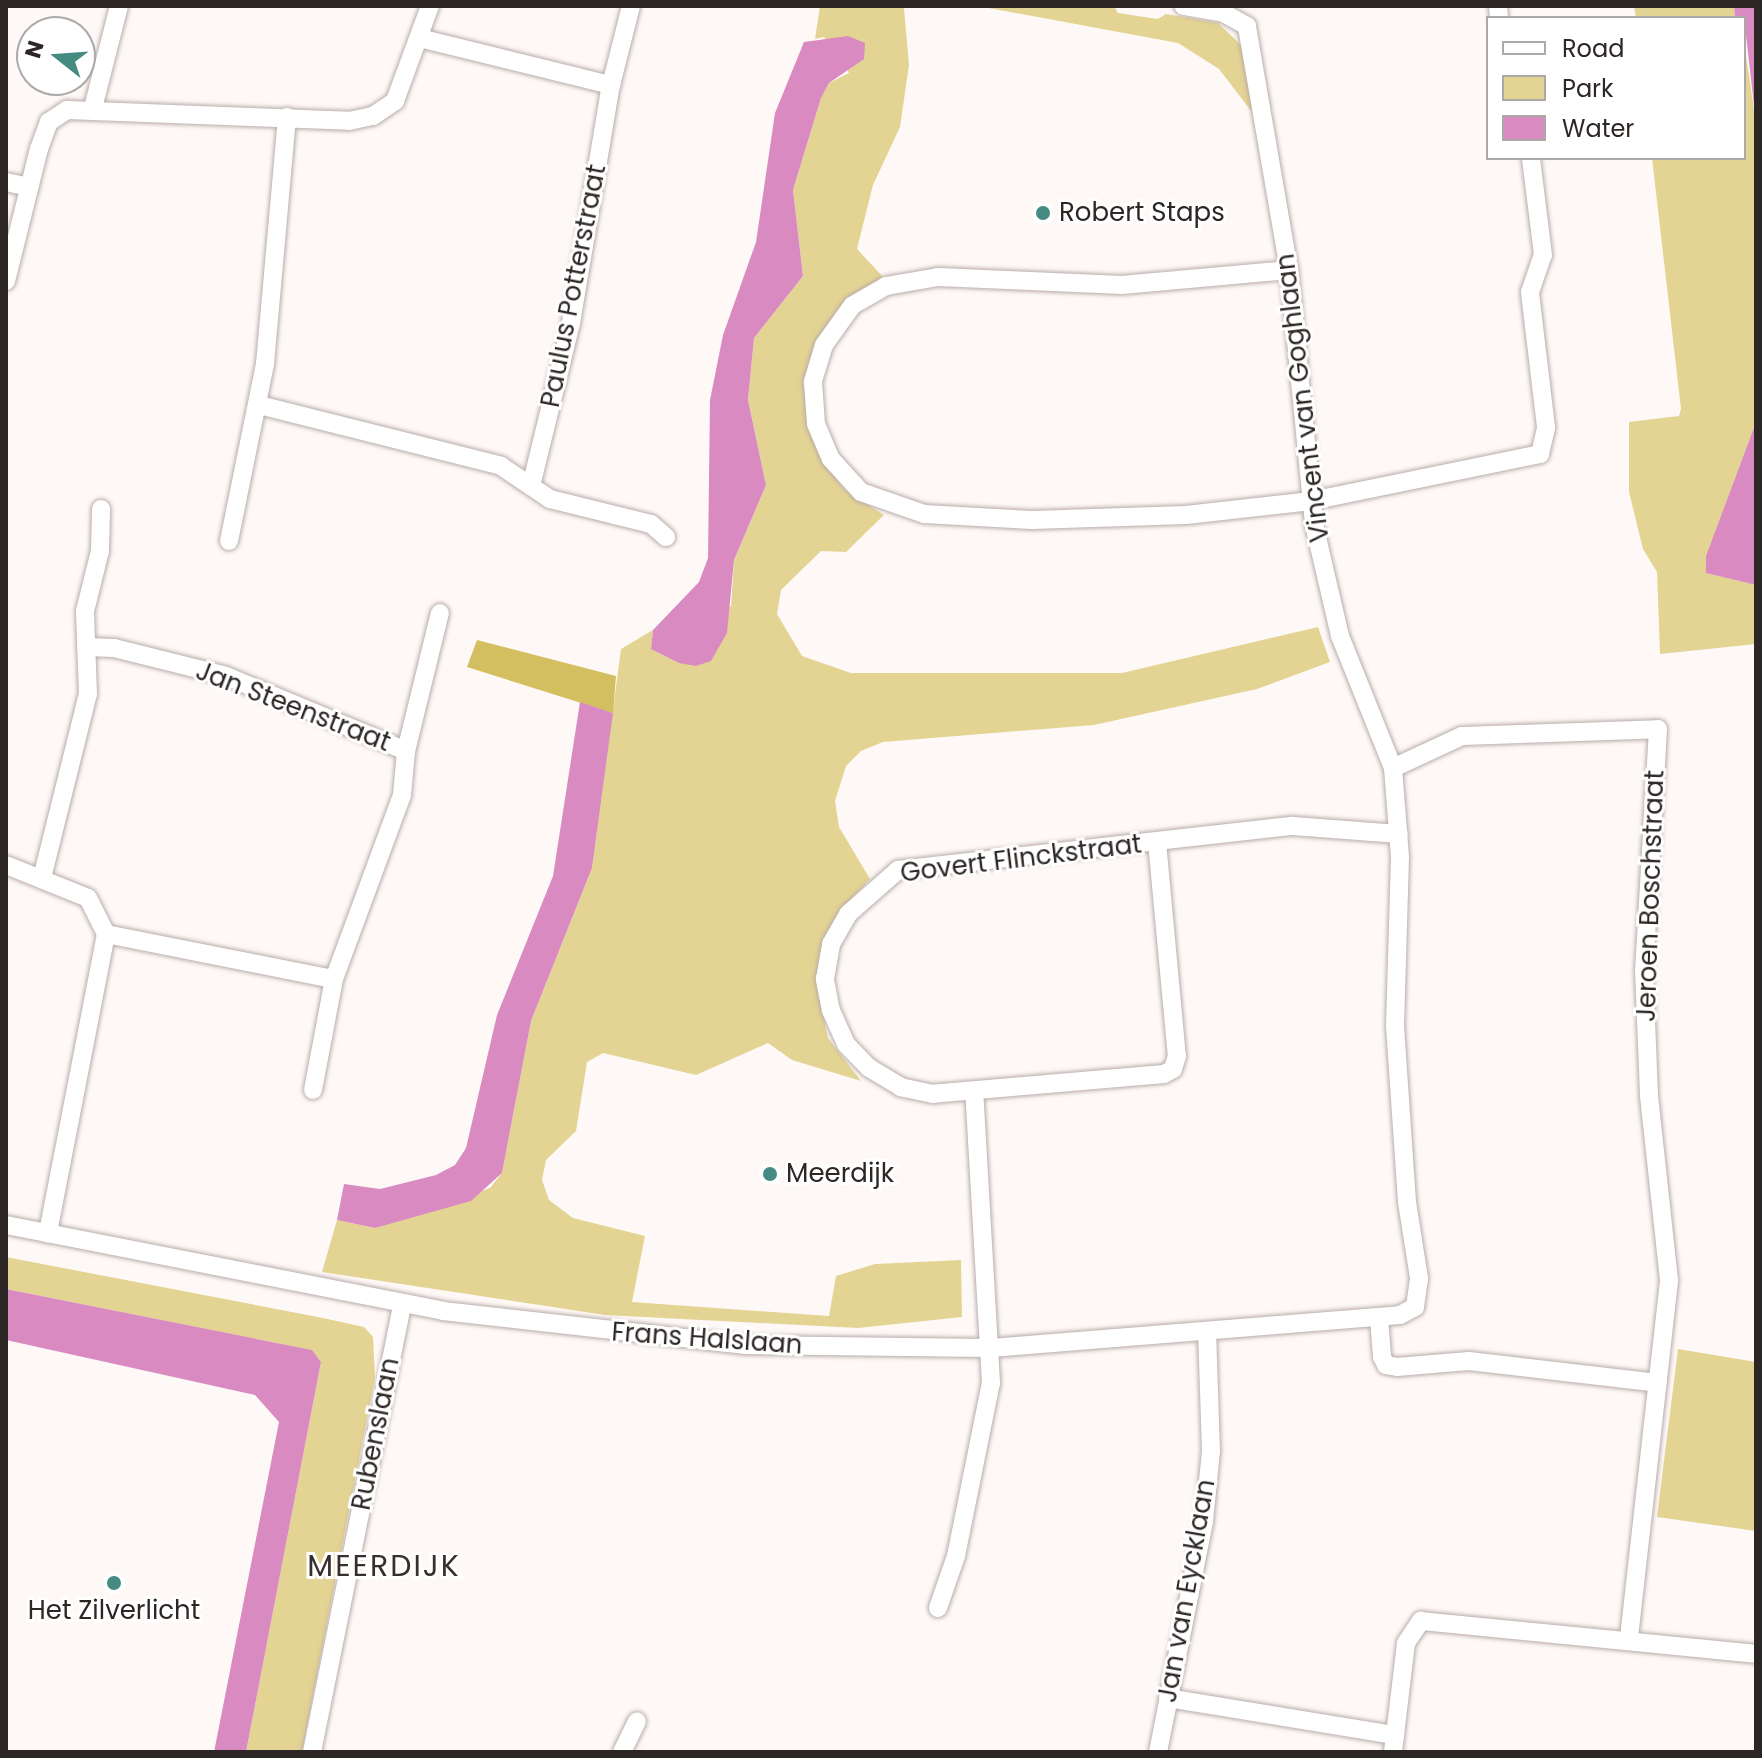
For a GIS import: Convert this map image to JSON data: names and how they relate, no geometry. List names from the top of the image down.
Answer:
{
  "streets": {
    "street": [
      "Paulus Potterstraat",
      "Vincent van Goghlaan",
      "Jan Steenstraat",
      "Govert Flinckstraat",
      "Jeroen Boschstraat",
      "Frans Halslaan",
      "Rubenslaan",
      "Jan van Eycklaan"
    ]
  },
  "crossings": [
    ["Vincent van Goghlaan", "Govert Flinckstraat"],
    ["Vincent van Goghlaan", "Jeroen Boschstraat"],
    ["Vincent van Goghlaan", "Frans Halslaan"],
    ["Frans Halslaan", "Rubenslaan"],
    ["Frans Halslaan", "Jan van Eycklaan"]
  ],
  "districts": ["MEERDIJK"],
  "places": ["Robert Staps", "Meerdijk", "Het Zilverlicht"],
  "legend": ["Road", "Park", "Water"],
  "north": "left"
}
